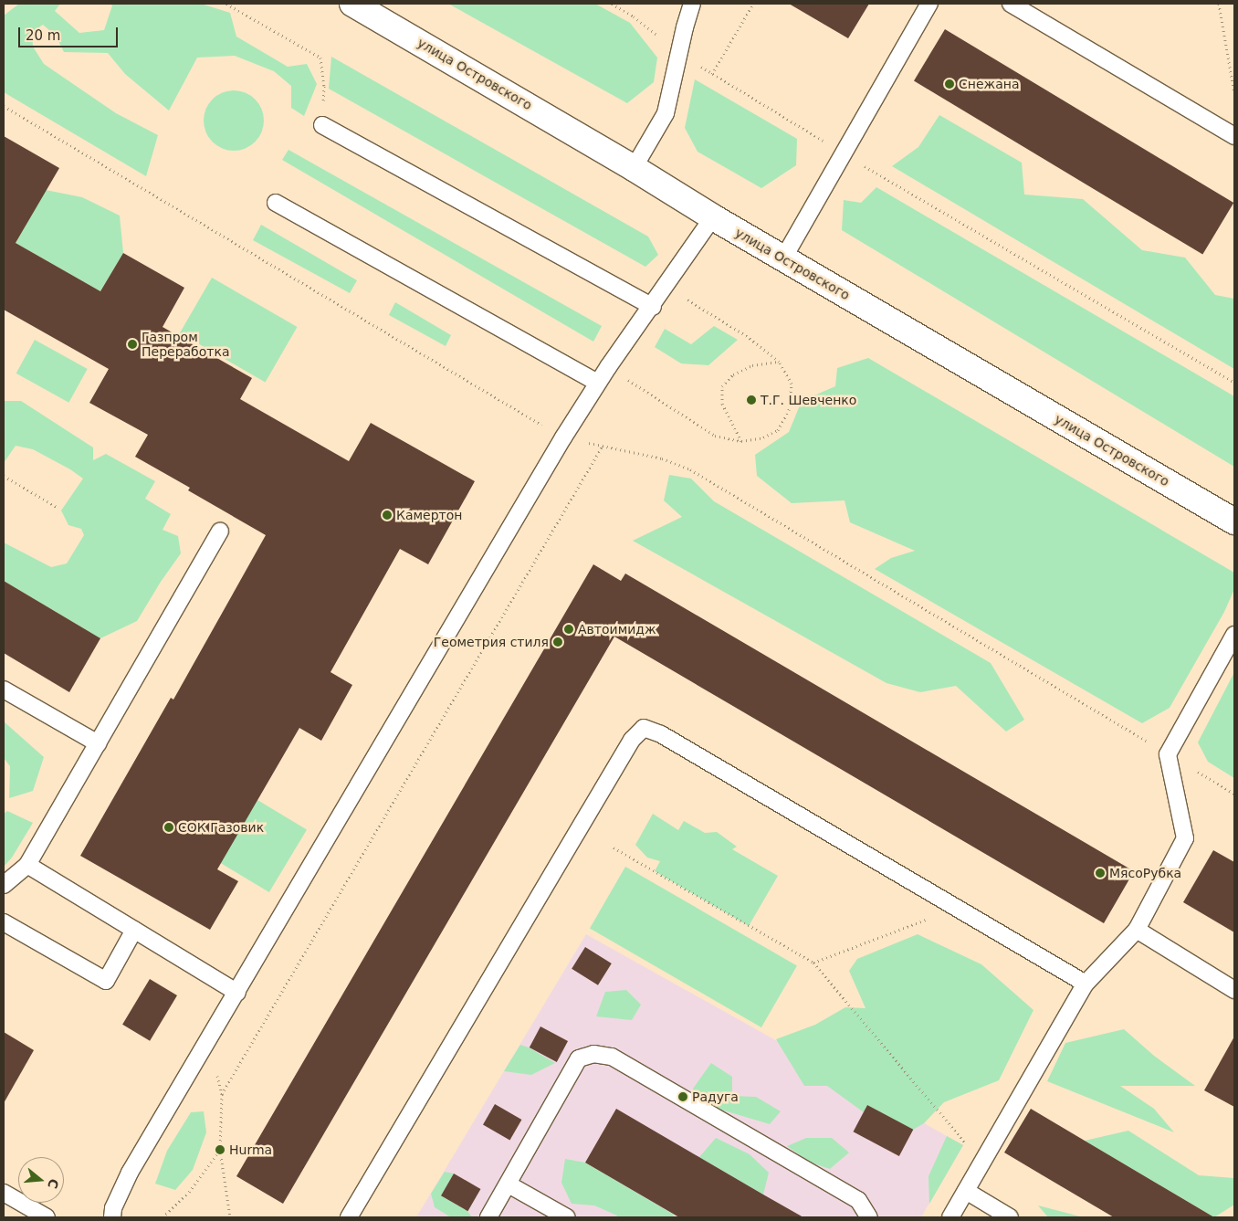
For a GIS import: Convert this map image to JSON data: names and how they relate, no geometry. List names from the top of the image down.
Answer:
{
  "streets": {
    "main road": ["улица Островского"]
  },
  "places": [
    "Снежана",
    "Газпром Переработка",
    "Т.Г. Шевченко",
    "Камертон",
    "Автоимидж",
    "Геометрия стиля",
    "СОК Газовик",
    "МясоРубка",
    "Радуга",
    "Hurma"
  ],
  "scale_bar": "20 m",
  "north": "right"
}
